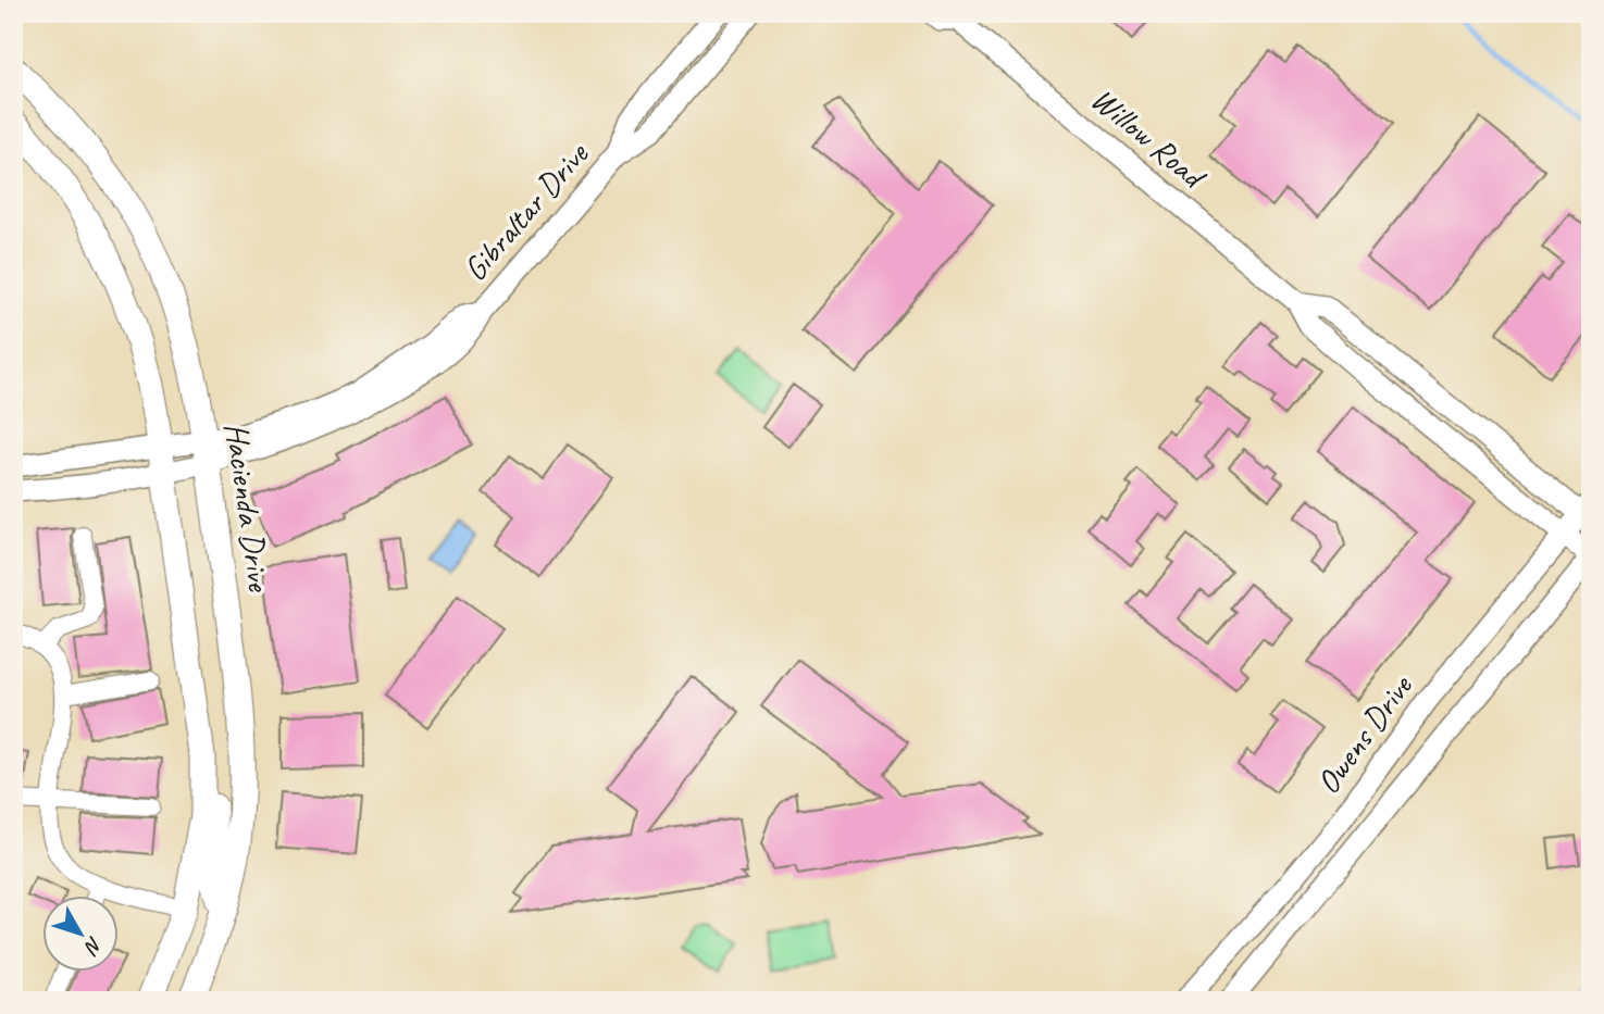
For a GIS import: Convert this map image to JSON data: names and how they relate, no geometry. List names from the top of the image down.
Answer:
{
  "streets": {
    "main road": ["Hacienda Drive"],
    "street": ["Willow Road", "Gibraltar Drive", "Owens Drive"]
  },
  "crossings": [
    ["Willow Road", "Owens Drive"],
    ["Gibraltar Drive", "Hacienda Drive"]
  ],
  "north": "bottom right"
}
